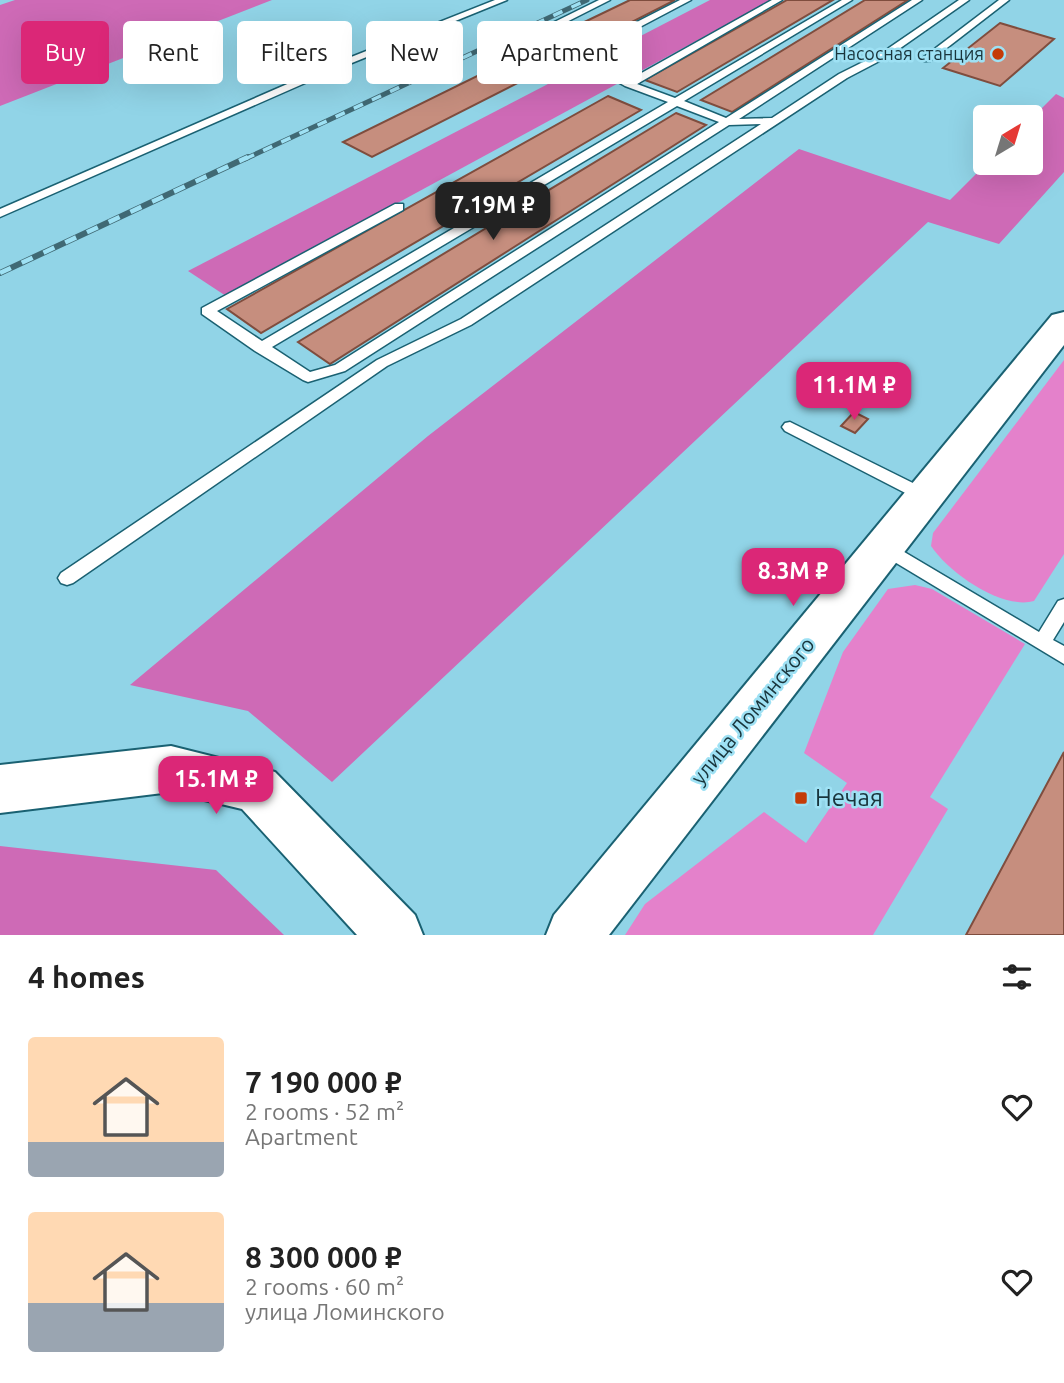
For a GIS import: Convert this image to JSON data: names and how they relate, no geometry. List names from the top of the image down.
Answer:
{
  "streets": {
    "street": ["улица Ломинского"]
  },
  "places": {
    "other": ["Насосная станция"],
    "transit": ["Нечая"]
  },
  "north": "top right",
  "page": {
    "chip": [
      "Buy",
      "Rent",
      "Filters",
      "New",
      "Apartment"
    ],
    "price": [
      "7.19M ₽",
      "11.1M ₽",
      "8.3M ₽",
      "15.1M ₽"
    ],
    "heading": "4 homes",
    "list": [
      {
        "name": "7 190 000 ₽",
        "note": "2 rooms · 52 m² · Apartment"
      },
      {
        "name": "8 300 000 ₽",
        "note": "2 rooms · 60 m² · улица Ломинского"
      }
    ]
  }
}
